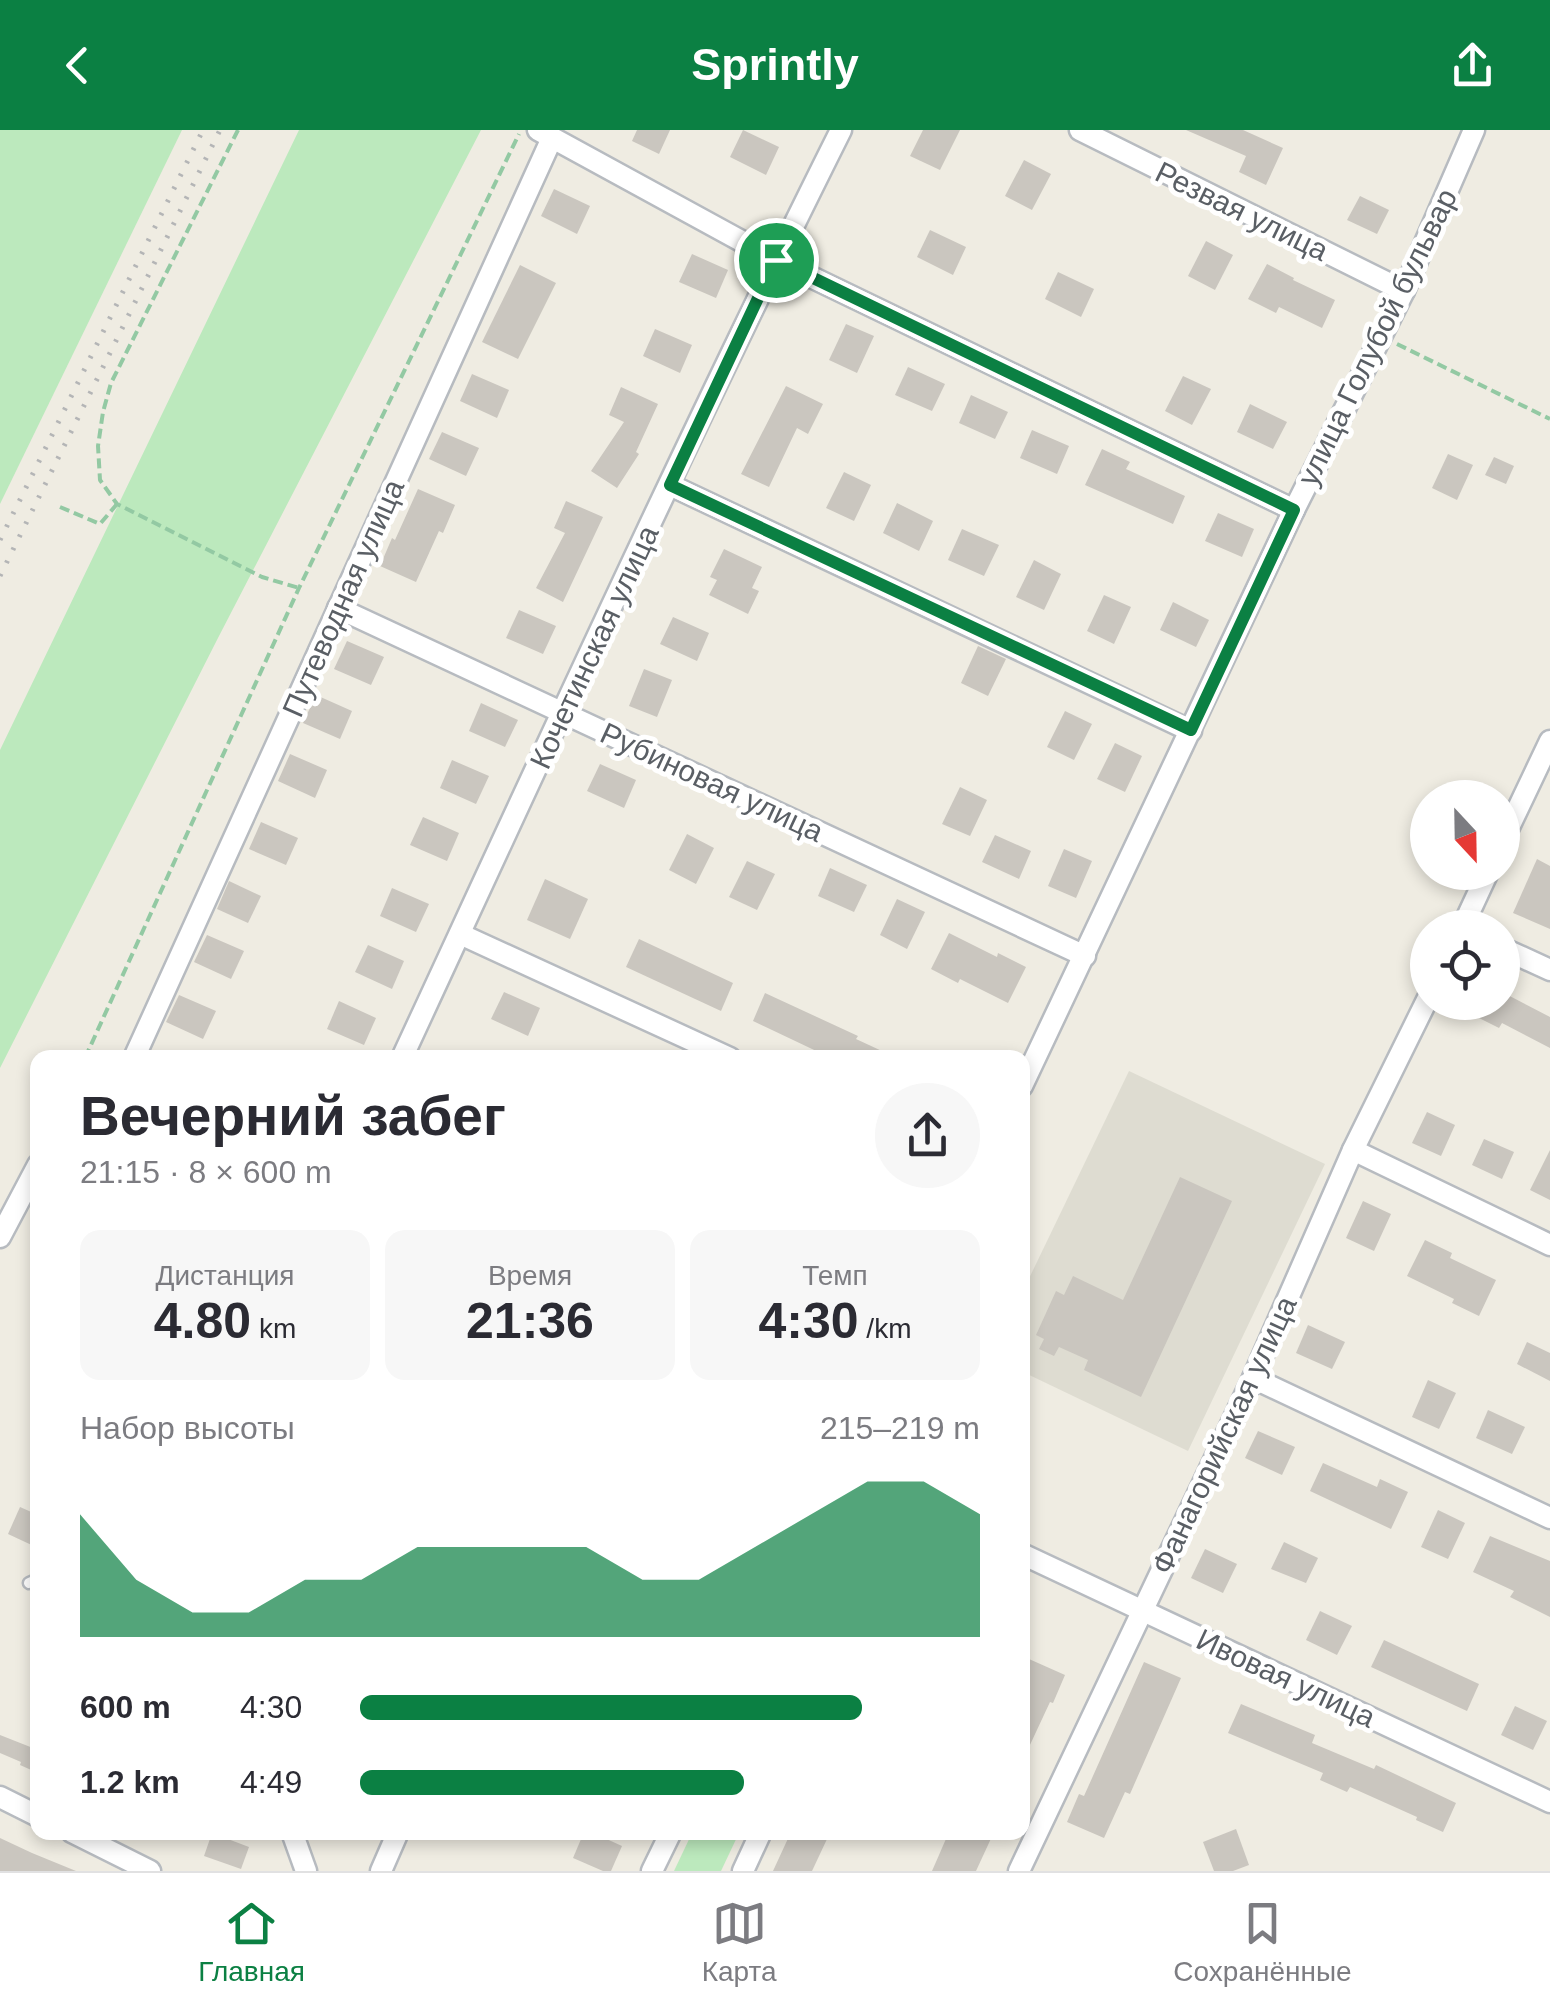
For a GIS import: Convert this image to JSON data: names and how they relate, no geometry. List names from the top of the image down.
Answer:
{
  "streets": {
    "street": [
      "Резвая улица",
      "улица Голубой бульвар",
      "Путеводная улица",
      "Кочетинская улица",
      "Рубиновая улица",
      "Фанагорийская улица",
      "Ивовая улица"
    ]
  },
  "crossings": [
    ["Резвая улица", "улица Голубой бульвар"],
    ["улица Голубой бульвар", "Рубиновая улица"],
    ["Путеводная улица", "Рубиновая улица"],
    ["Кочетинская улица", "Рубиновая улица"],
    ["Фанагорийская улица", "Ивовая улица"]
  ],
  "north": "bottom",
  "page": {
    "header": "Sprintly",
    "heading": ["Вечерний забег", "21:15 · 8 × 600 m"],
    "stats": [
      ["Дистанция", "4.80 km"],
      ["Время", "21:36"],
      ["Темп", "4:30 /km"]
    ],
    "chart": ["Набор высоты", "215–219 m"],
    "list": [
      {
        "name": "600 m",
        "note": "4:30"
      },
      {
        "name": "1.2 km",
        "note": "4:49"
      }
    ],
    "tabs": ["Главная", "Карта", "Сохранённые"]
  }
}
